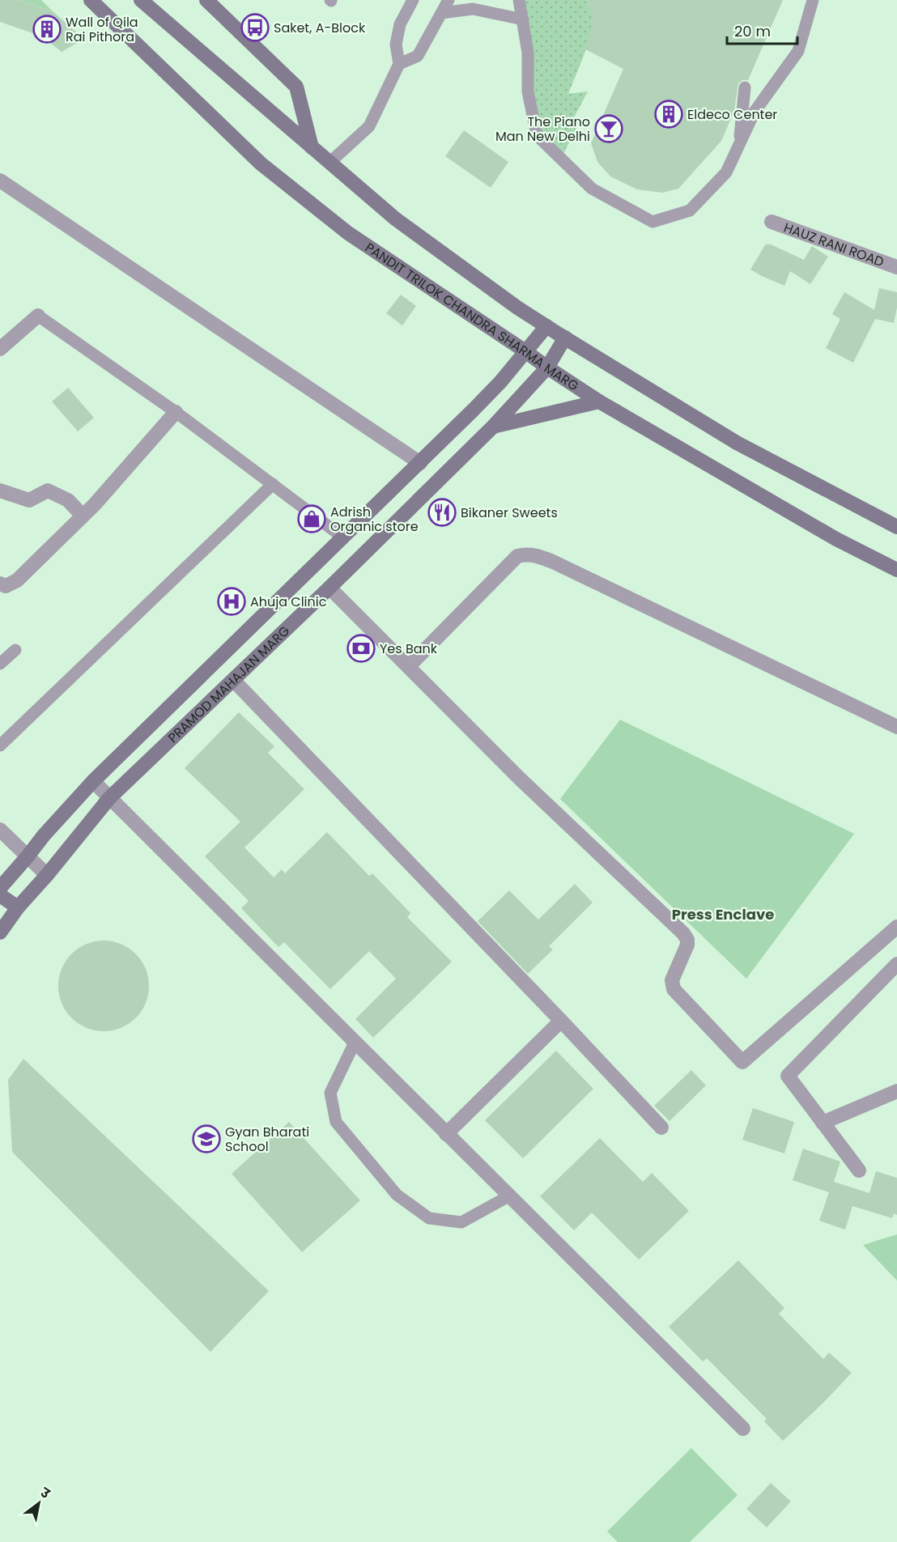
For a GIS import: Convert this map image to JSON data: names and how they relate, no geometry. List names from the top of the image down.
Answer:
{
  "streets": {
    "main road": ["PANDIT TRILOK CHANDRA SHARMA MARG", "PRAMOD MAHAJAN MARG"],
    "street": ["HAUZ RANI ROAD"]
  },
  "crossings": [
    ["PANDIT TRILOK CHANDRA SHARMA MARG", "PRAMOD MAHAJAN MARG"]
  ],
  "districts": ["Press Enclave"],
  "places": {
    "bus stop": ["Saket, A-Block"],
    "building": ["Wall of Qila Rai Pithora", "Eldeco Center"],
    "bar": ["The Piano Man New Delhi"],
    "restaurant": ["Bikaner Sweets"],
    "shop": ["Adrish Organic store"],
    "hospital": ["Ahuja Clinic"],
    "bank": ["Yes Bank"],
    "school or university": ["Gyan Bharati School"]
  },
  "scale_bar": "20 m",
  "north": "top right"
}
